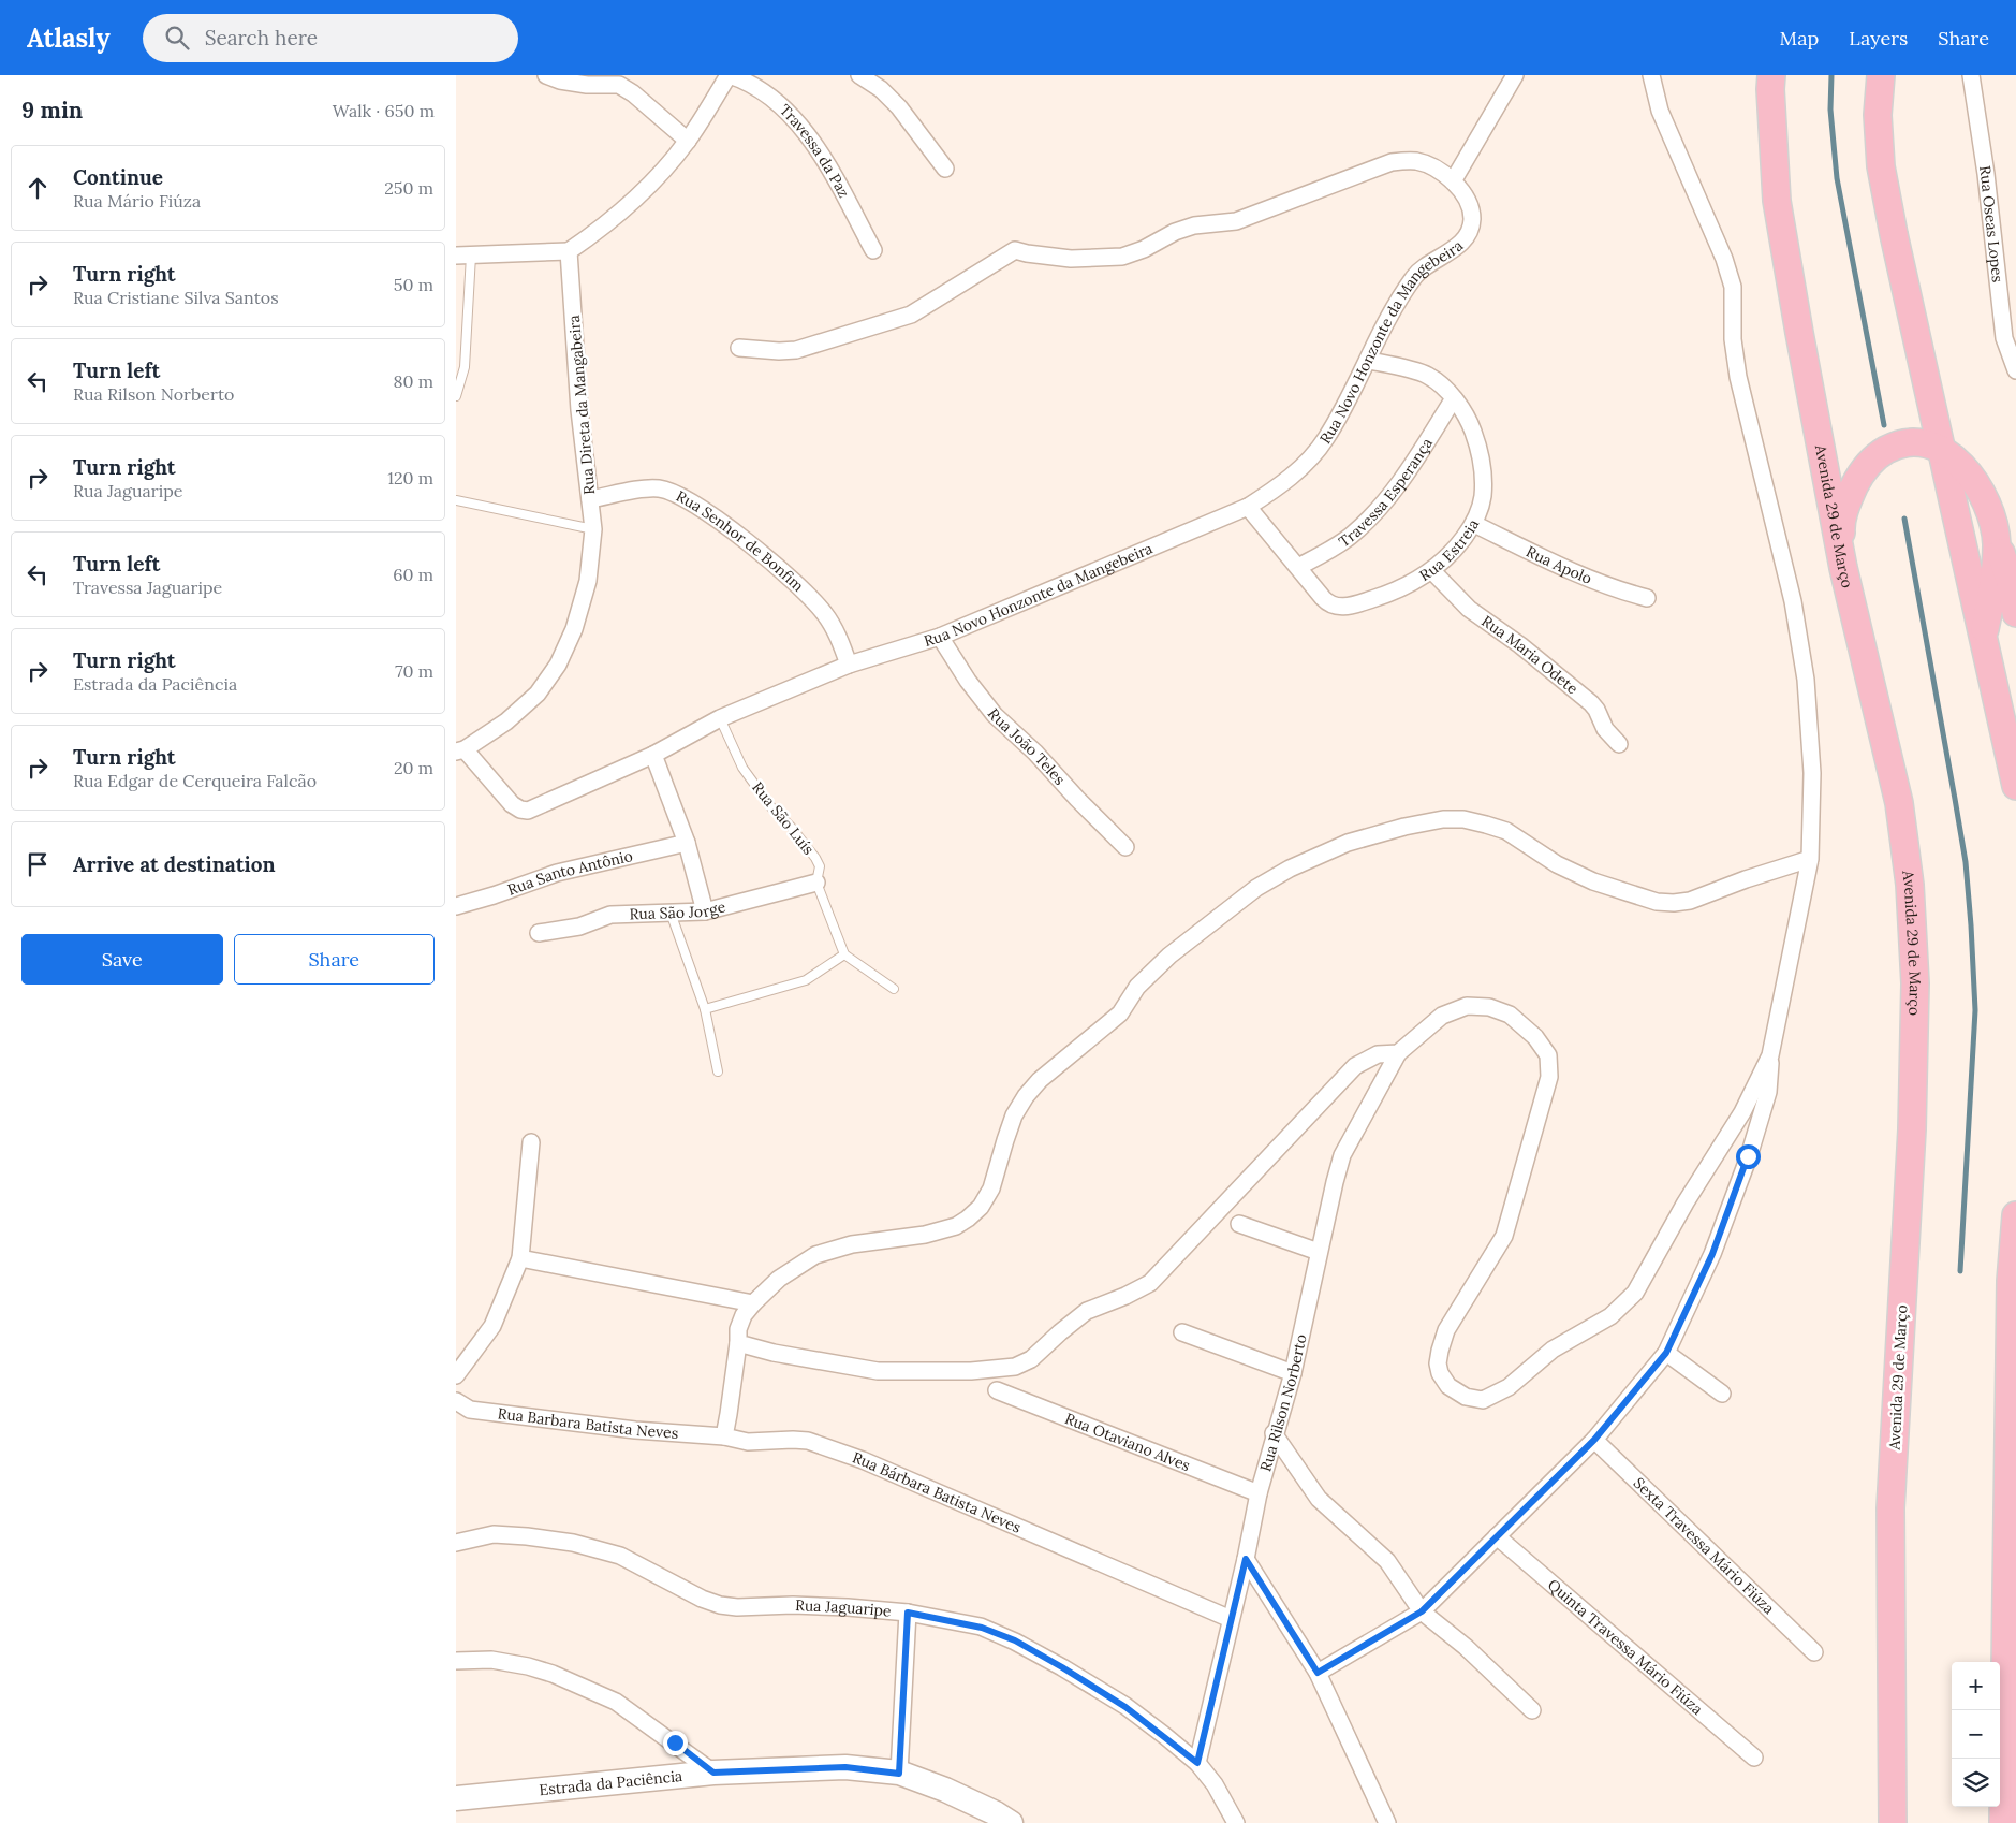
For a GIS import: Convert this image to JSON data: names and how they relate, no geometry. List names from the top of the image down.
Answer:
{
  "streets": {
    "main road": ["Avenida 29 de Março", "Estrada da Paciência"],
    "street": [
      "Travessa da Paz",
      "Rua Oseas Lopes",
      "Rua Novo Honzonte da Mangebeira",
      "Rua Direta da Mangabeira",
      "Travessa Esperança",
      "Rua Senhor de Bonfim",
      "Rua Estreia",
      "Rua Apolo",
      "Rua Maria Odete",
      "Rua João Teles",
      "Rua Santo Antônio",
      "Rua São Jorge",
      "Rua Rilson Norberto",
      "Rua Barbara Batista Neves",
      "Rua Otaviano Alves",
      "Rua Bárbara Batista Neves",
      "Sexta Travessa Mário Fiúza",
      "Rua Jaguaripe",
      "Quinta Travessa Mário Fiúza"
    ],
    "lane": ["Rua São Luís"]
  },
  "crossings": [
    ["Rua Novo Honzonte da Mangebeira", "Rua Direta da Mangabeira"],
    ["Rua Novo Honzonte da Mangebeira", "Rua Senhor de Bonfim"],
    ["Rua Novo Honzonte da Mangebeira", "Rua Estreia"],
    ["Rua Novo Honzonte da Mangebeira", "Rua João Teles"],
    ["Rua Novo Honzonte da Mangebeira", "Rua São Luís"],
    ["Rua Direta da Mangabeira", "Rua Senhor de Bonfim"],
    ["Travessa Esperança", "Rua Estreia"],
    ["Rua Estreia", "Rua Apolo"],
    ["Rua Estreia", "Rua Maria Odete"],
    ["Rua São Luís", "Rua São Jorge"],
    ["Rua Rilson Norberto", "Rua Otaviano Alves"],
    ["Rua Rilson Norberto", "Rua Bárbara Batista Neves"],
    ["Rua Rilson Norberto", "Rua Jaguaripe"],
    ["Rua Barbara Batista Neves", "Rua Bárbara Batista Neves"]
  ],
  "page": {
    "header": "Atlasly",
    "search": "Search here",
    "nav": ["Map", "Layers", "Share"],
    "heading": ["9 min", "Walk · 650 m"],
    "list": [
      ["Continue", "Rua Mário Fiúza", "250 m"],
      ["Turn right", "Rua Cristiane Silva Santos", "50 m"],
      ["Turn left", "Rua Rilson Norberto", "80 m"],
      ["Turn right", "Rua Jaguaripe", "120 m"],
      ["Turn left", "Travessa Jaguaripe", "60 m"],
      ["Turn right", "Estrada da Paciência", "70 m"],
      ["Turn right", "Rua Edgar de Cerqueira Falcão", "20 m"],
      "Arrive at destination"
    ],
    "buttons": ["Save", "Share"],
    "map_buttons": ["+", "−"]
  }
}
